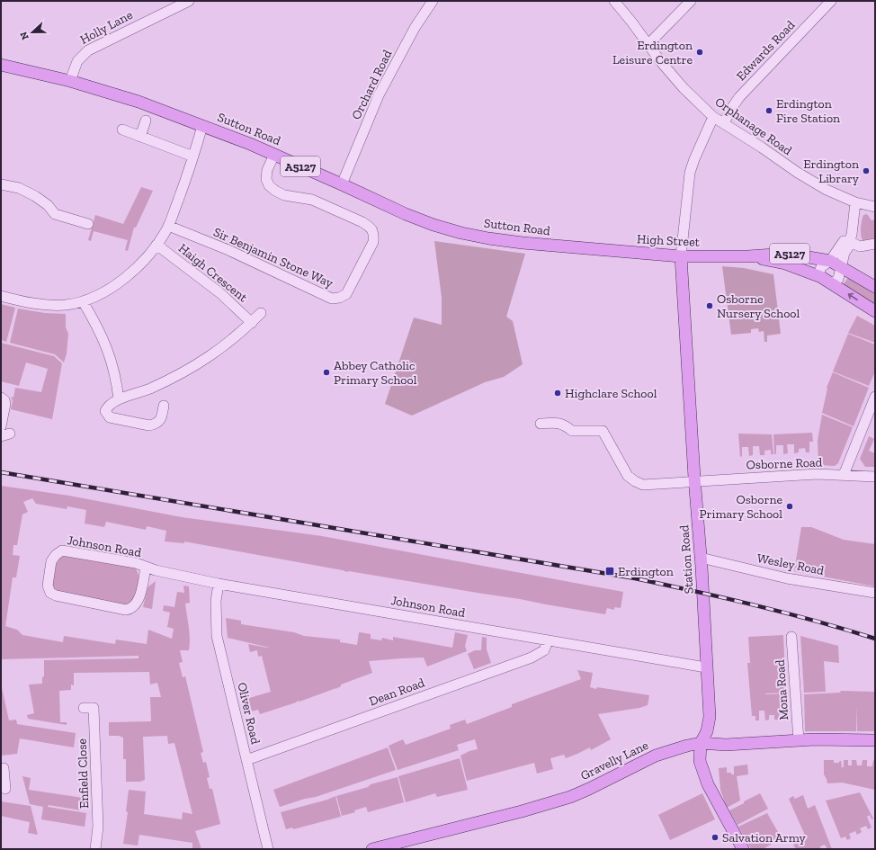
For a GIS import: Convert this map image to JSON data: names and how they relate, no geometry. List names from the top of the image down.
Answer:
{
  "streets": {
    "main road": [
      "Sutton Road",
      "A5127",
      "High Street",
      "Station Road",
      "Gravelly Lane"
    ],
    "street": [
      "Holly Lane",
      "Edwards Road",
      "Orchard Road",
      "Orphanage Road",
      "Sir Benjamin Stone Way",
      "Haigh Crescent",
      "Osborne Road",
      "Johnson Road",
      "Wesley Road",
      "Mona Road",
      "Dean Road",
      "Oliver Road",
      "Enfield Close"
    ]
  },
  "crossings": [
    ["Holly Lane", "Sutton Road"],
    ["Edwards Road", "Orphanage Road"],
    ["Orchard Road", "Sutton Road"],
    ["Sutton Road", "High Street"],
    ["Sutton Road", "Sir Benjamin Stone Way"],
    ["A5127", "High Street"],
    ["High Street", "Station Road"],
    ["Osborne Road", "Station Road"],
    ["Johnson Road", "Station Road"],
    ["Johnson Road", "Dean Road"],
    ["Johnson Road", "Oliver Road"],
    ["Station Road", "Wesley Road"],
    ["Station Road", "Gravelly Lane"],
    ["Mona Road", "Gravelly Lane"],
    ["Dean Road", "Oliver Road"]
  ],
  "places": {
    "other": [
      "Erdington Leisure Centre",
      "Erdington Fire Station",
      "Erdington Library",
      "Osborne Nursery School",
      "Abbey Catholic Primary School",
      "Highclare School",
      "Osborne Primary School",
      "Salvation Army"
    ],
    "transit": ["Erdington"]
  },
  "north": "left"
}
